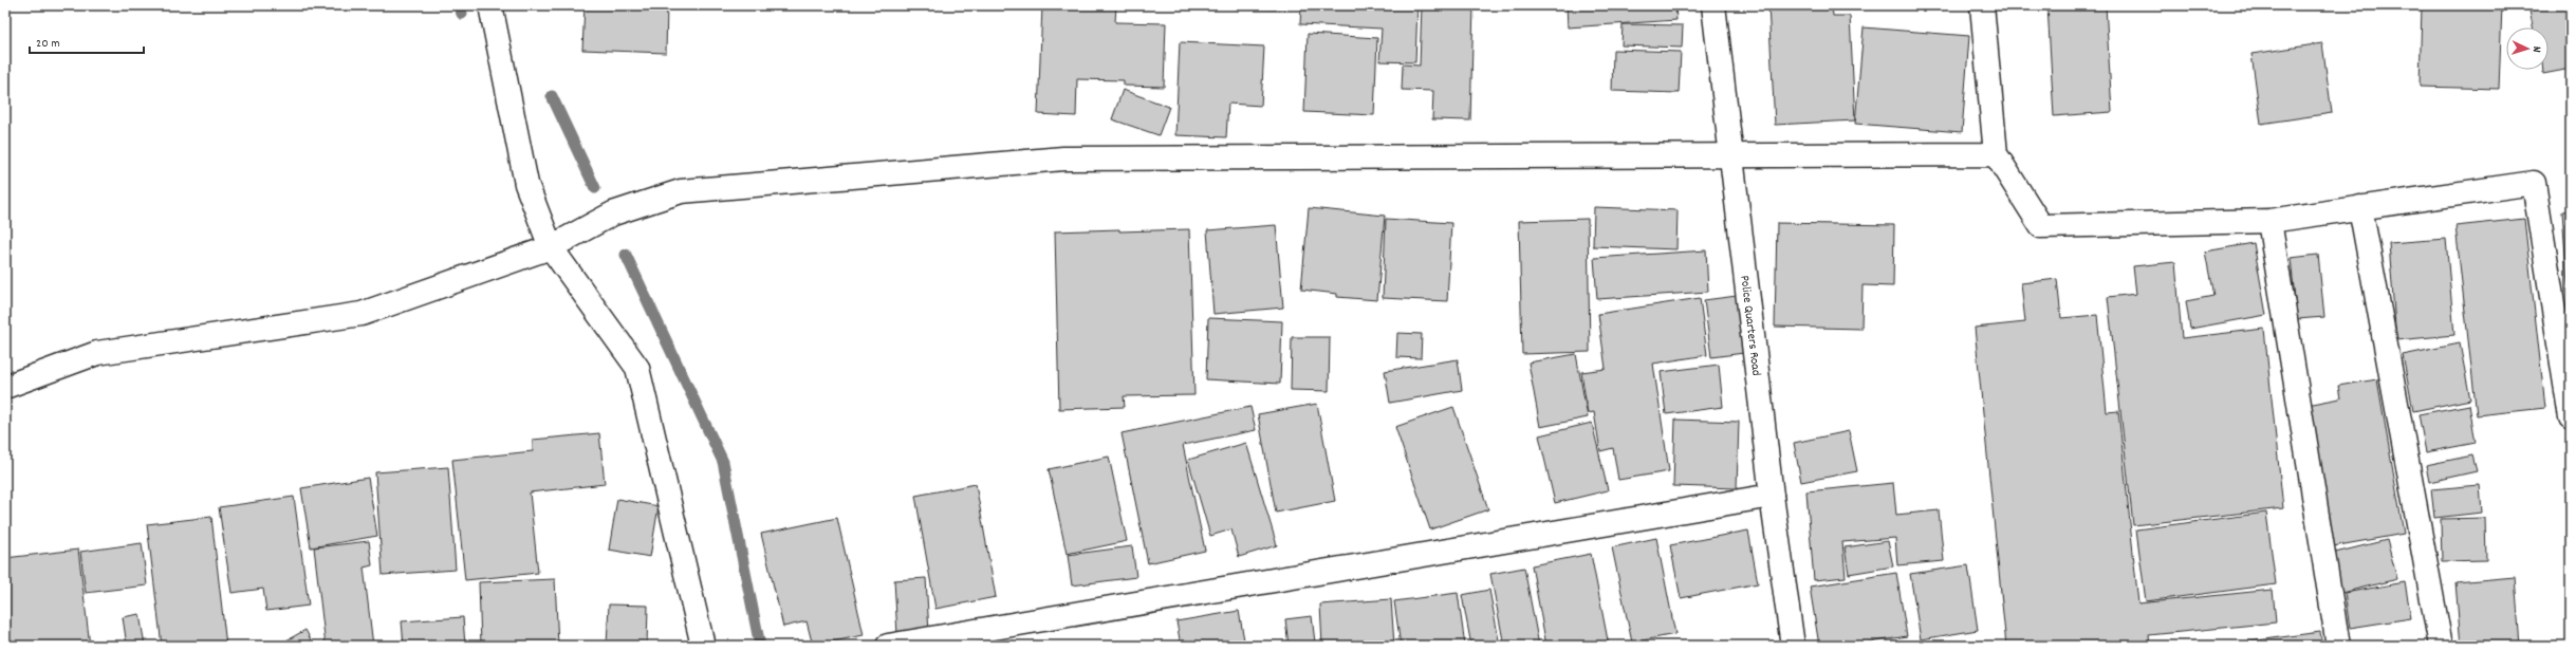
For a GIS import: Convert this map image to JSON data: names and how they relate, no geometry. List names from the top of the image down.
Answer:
{
  "streets": {
    "street": ["Police Quarters Road"]
  },
  "scale_bar": "20 m",
  "north": "right"
}
